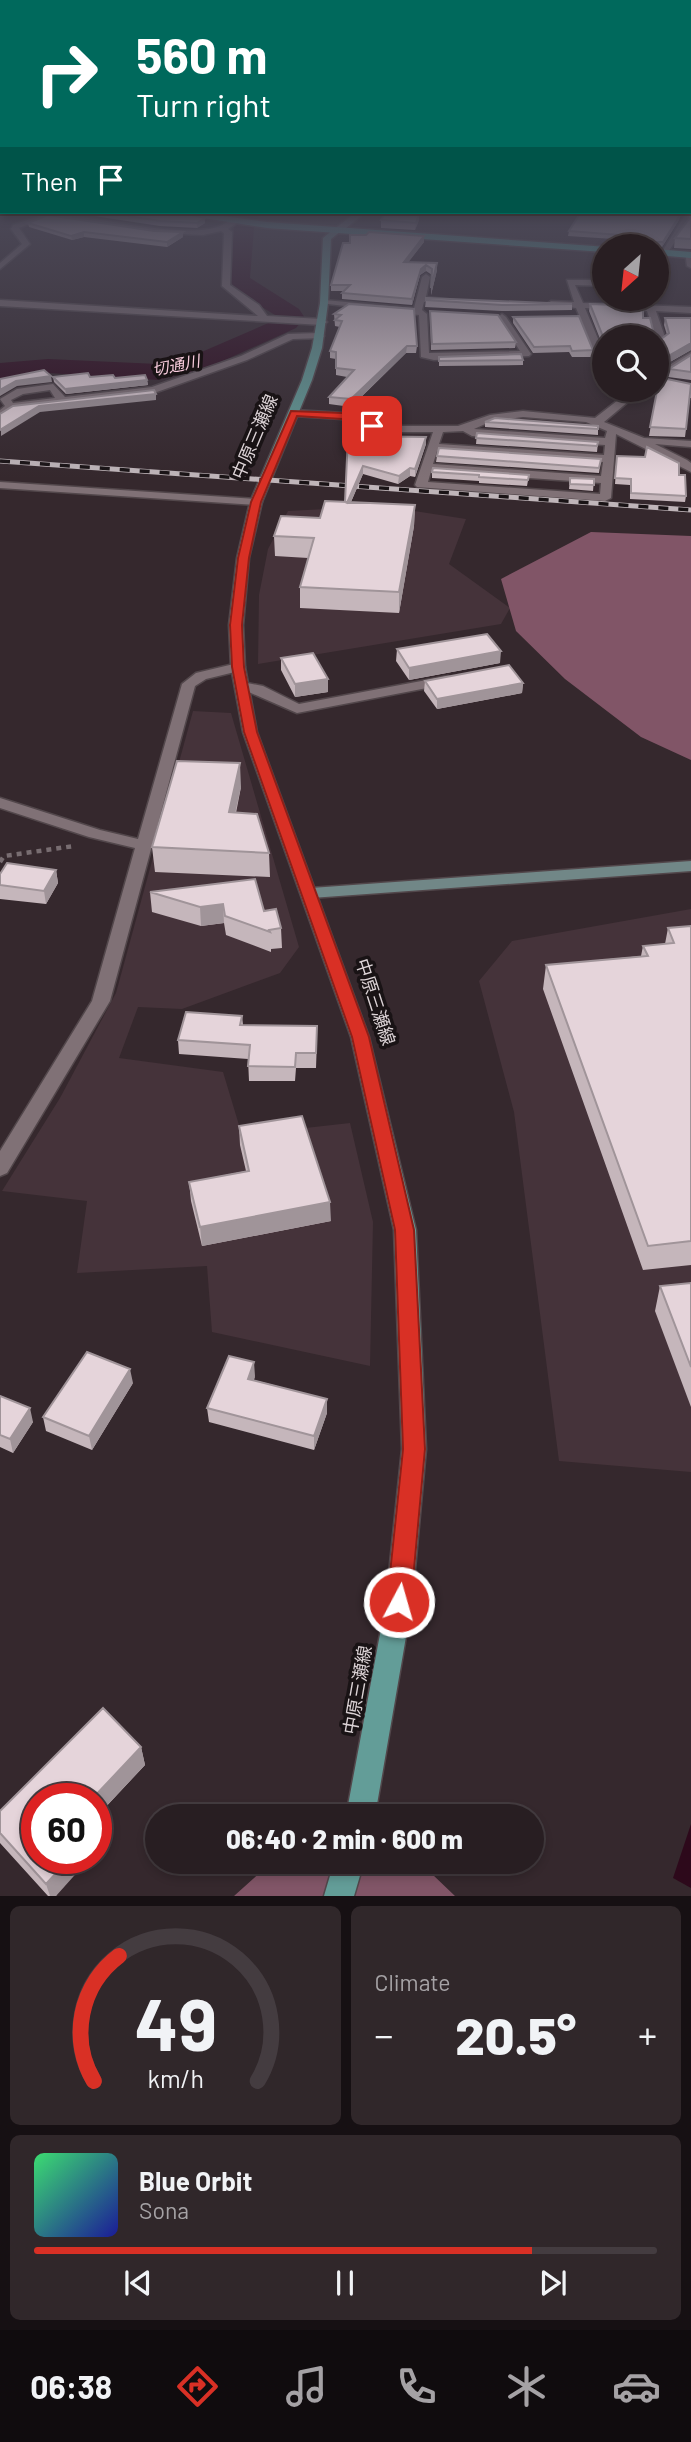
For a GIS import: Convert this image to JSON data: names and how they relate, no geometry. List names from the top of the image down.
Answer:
{
  "streets": {
    "main road": ["中原三瀬線"]
  },
  "water": ["切通川"],
  "north": "bottom left",
  "page": {
    "turn": ["560 m", "Turn right"],
    "then": "Then",
    "limit": "60",
    "trip": "06:40 · 2 min · 600 m",
    "tile": "Climate",
    "heat": ["−", "20.5°", "+"],
    "song": ["Blue Orbit", "Sona"],
    "tabs": "06:38",
    "gauge": ["49", "km/h"]
  }
}
